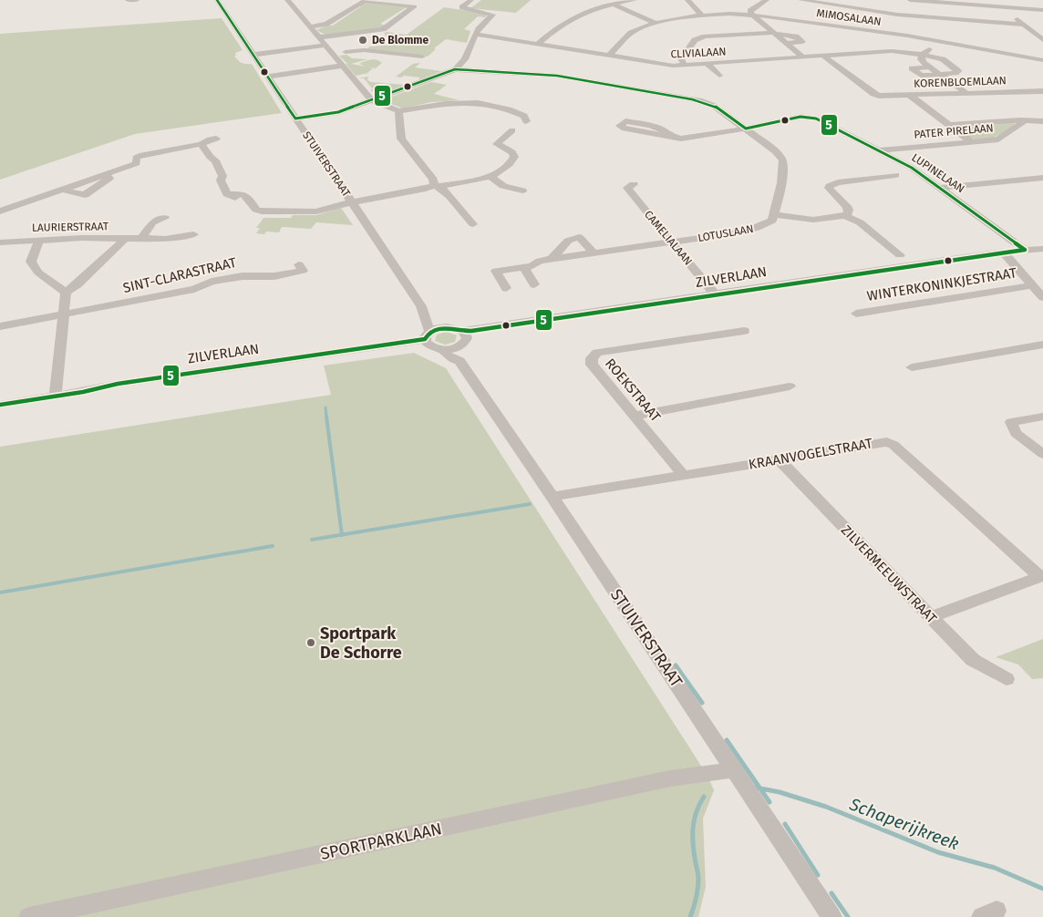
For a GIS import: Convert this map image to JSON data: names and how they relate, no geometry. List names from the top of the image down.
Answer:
{
  "streets": {
    "street": [
      "MIMOSALAAN",
      "CLIVIALAAN",
      "KORENBLOEMLAAN",
      "PATER PIRELAAN",
      "STUIVERSTRAAT",
      "LUPINELAAN",
      "LAURIERSTRAAT",
      "LOTUSLAAN",
      "CAMELIALAAN",
      "SINT-CLARASTRAAT",
      "ZILVERLAAN",
      "WINTERKONINKJESTRAAT",
      "ROEKSTRAAT",
      "KRAANVOGELSTRAAT",
      "ZILVERMEEUWSTRAAT",
      "SPORTPARKLAAN"
    ]
  },
  "crossings": [
    ["MIMOSALAAN", "CLIVIALAAN"],
    ["CLIVIALAAN", "KORENBLOEMLAAN"],
    ["PATER PIRELAAN", "LUPINELAAN"],
    ["STUIVERSTRAAT", "ZILVERLAAN"],
    ["STUIVERSTRAAT", "KRAANVOGELSTRAAT"],
    ["STUIVERSTRAAT", "SPORTPARKLAAN"],
    ["LUPINELAAN", "ZILVERLAAN"],
    ["LOTUSLAAN", "CAMELIALAAN"],
    ["CAMELIALAAN", "ZILVERLAAN"],
    ["ROEKSTRAAT", "KRAANVOGELSTRAAT"],
    ["KRAANVOGELSTRAAT", "ZILVERMEEUWSTRAAT"]
  ],
  "water": ["Schaperijkreek"],
  "places": ["De Blomme", "Sportpark De Schorre"],
  "lines": ["transit line 5"]
}
